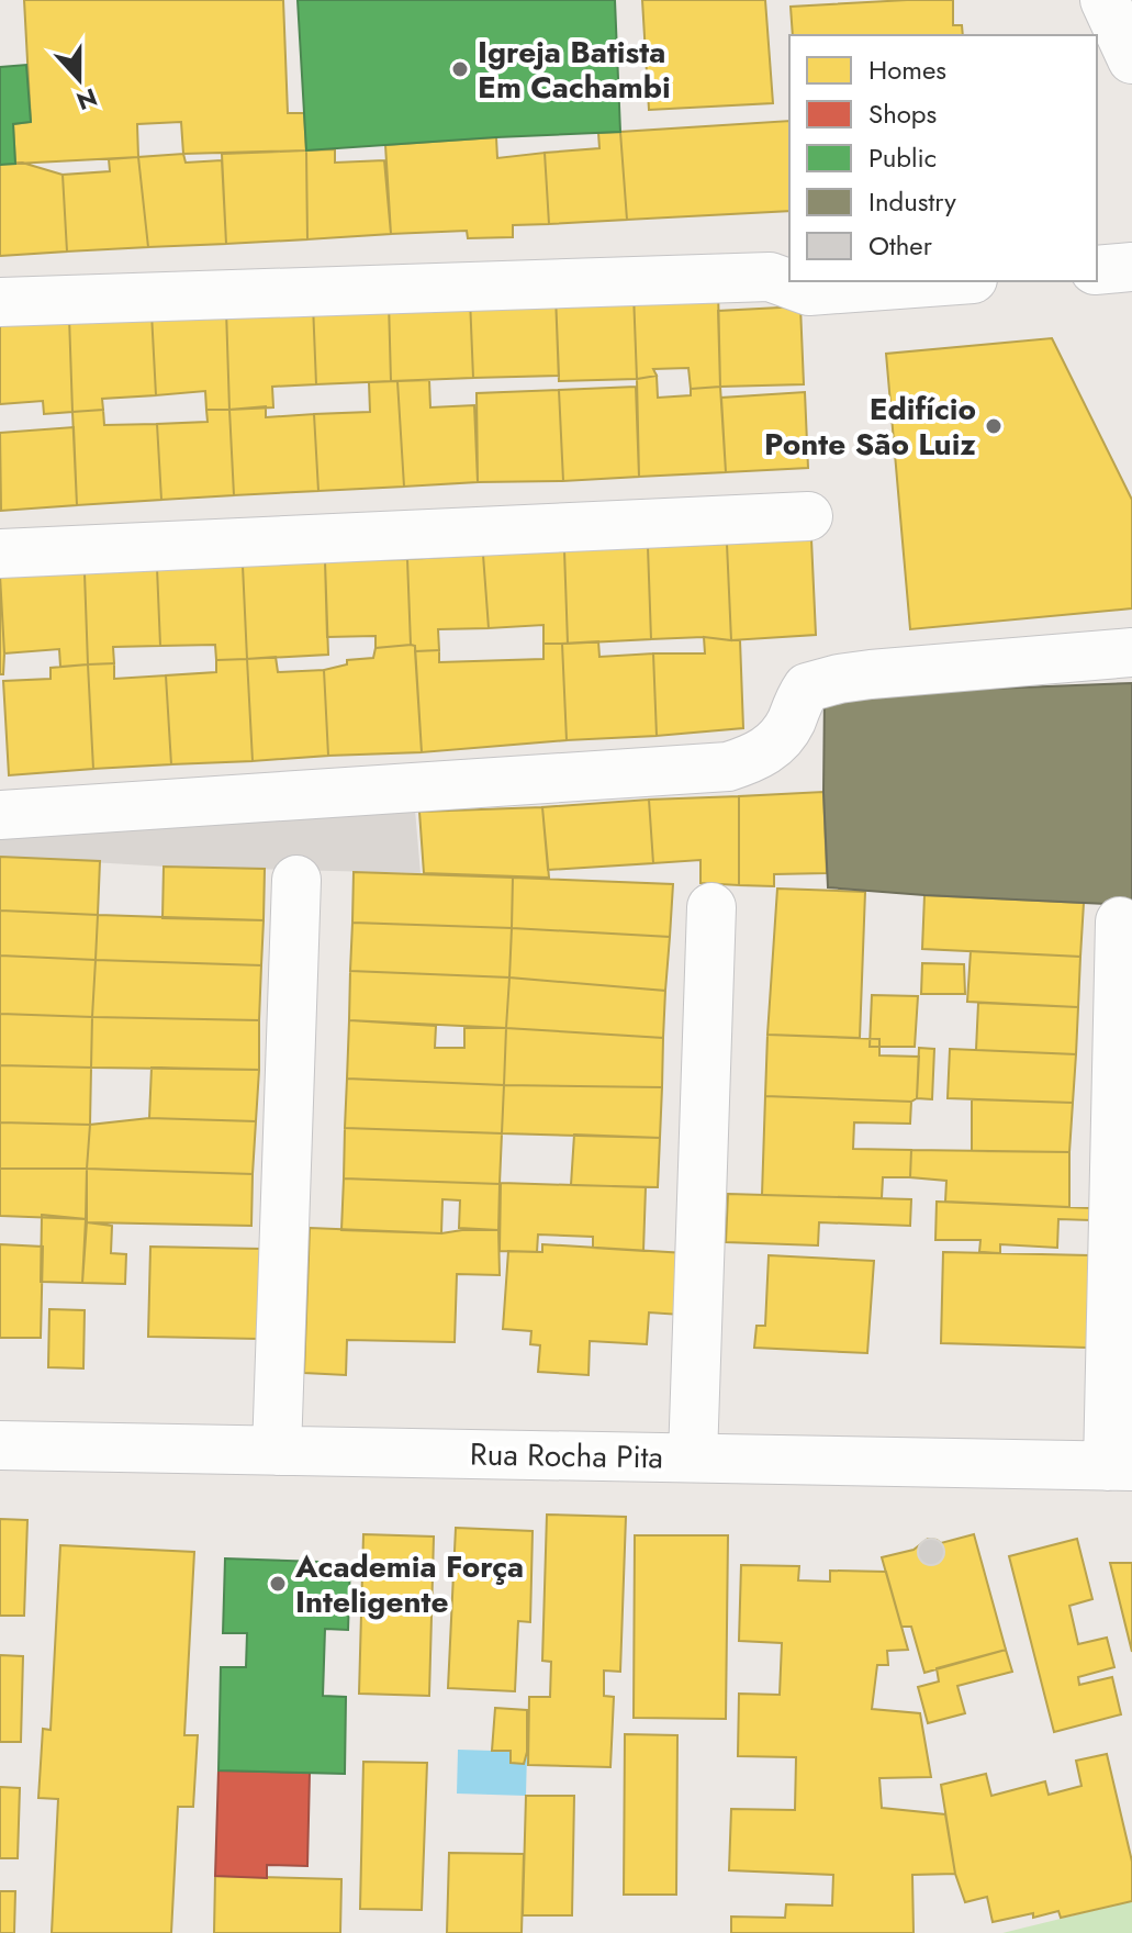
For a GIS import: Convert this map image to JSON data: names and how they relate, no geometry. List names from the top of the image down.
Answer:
{
  "streets": {
    "street": ["Rua Rocha Pita"]
  },
  "places": ["Igreja Batista Em Cachambi", "Edifício Ponte São Luiz", "Academia Força Inteligente"],
  "legend": [
    "Homes",
    "Shops",
    "Public",
    "Industry",
    "Other"
  ],
  "north": "bottom"
}
